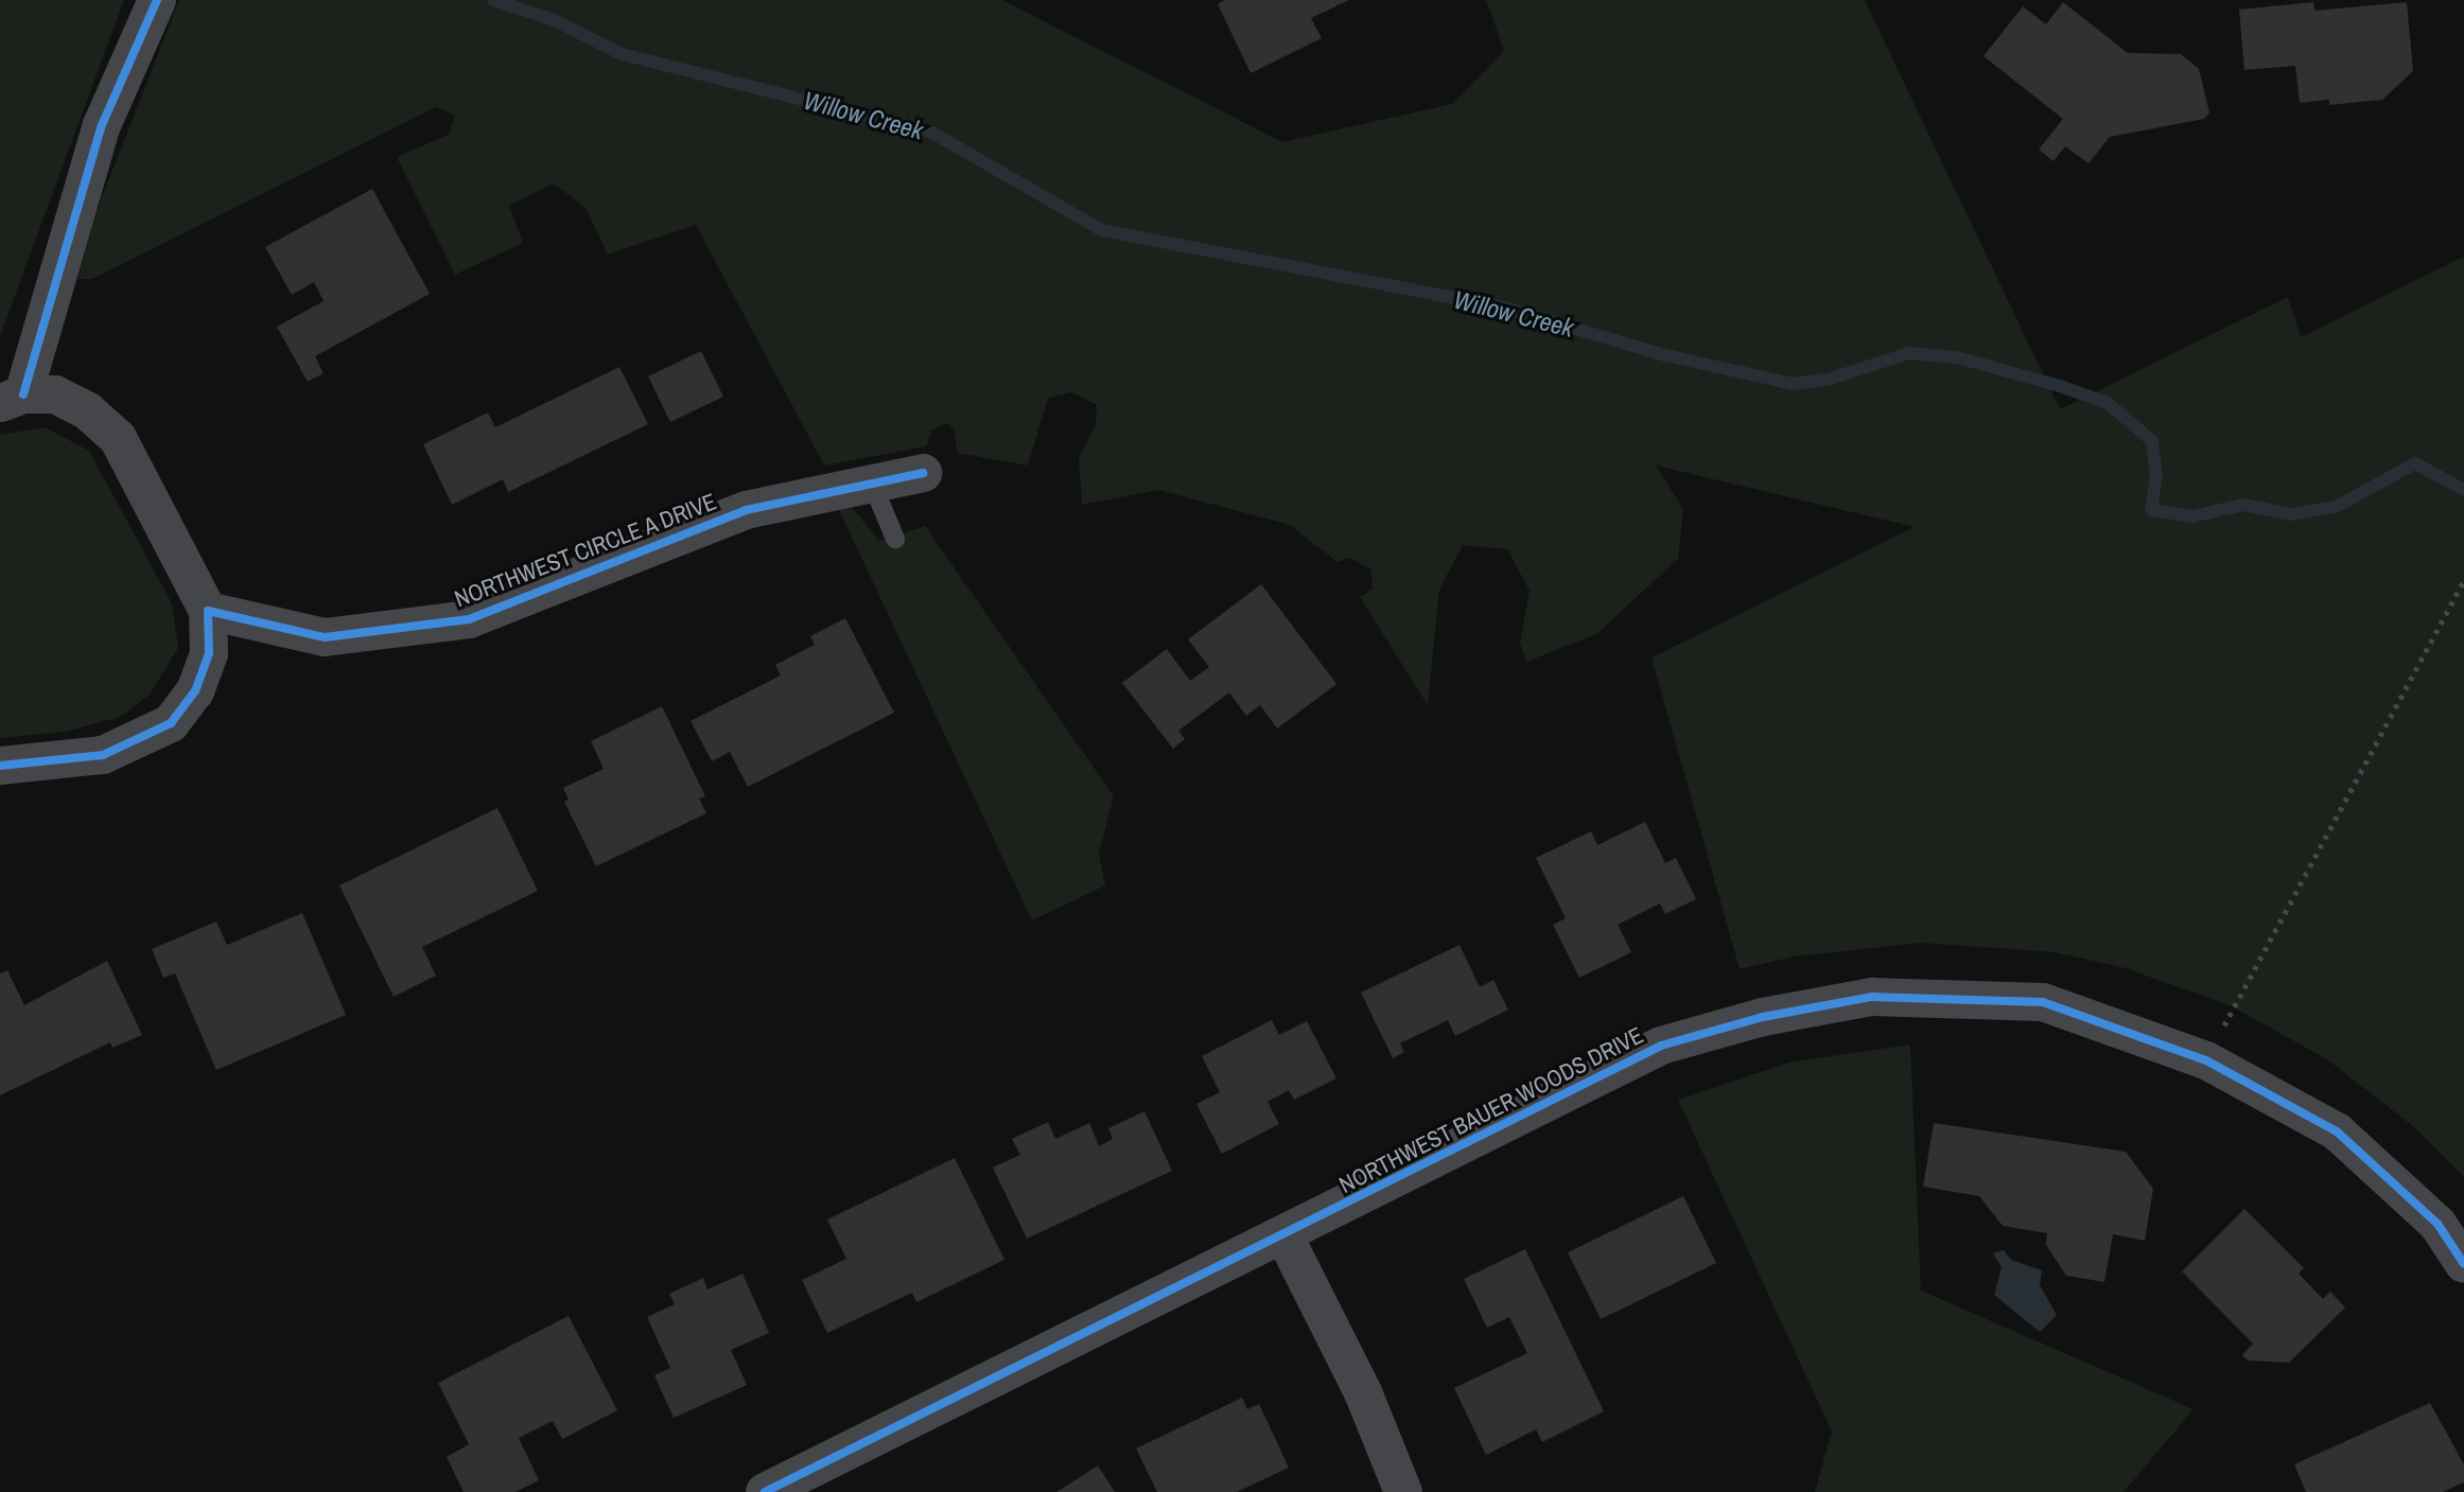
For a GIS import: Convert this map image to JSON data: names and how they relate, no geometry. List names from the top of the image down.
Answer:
{
  "streets": {
    "street": ["NORTHWEST CIRCLE A DRIVE", "NORTHWEST BAUER WOODS DRIVE"]
  },
  "water": ["Willow Creek"]
}
